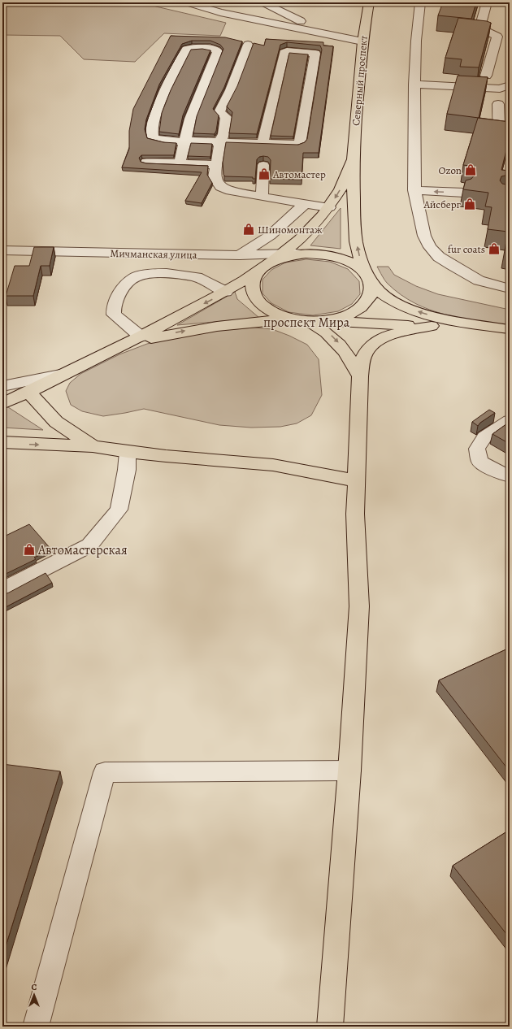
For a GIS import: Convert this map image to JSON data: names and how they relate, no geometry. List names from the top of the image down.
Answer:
{
  "streets": {
    "main road": ["Северный проспект", "проспект Мира"],
    "street": ["Мичманская улица"]
  },
  "crossings": [
    ["Мичманская улица", "проспект Мира"]
  ],
  "places": {
    "shop": [
      "Ozon",
      "Автомастер",
      "Айсберг",
      "Шиномонтаж",
      "fur coats",
      "Автомастерская"
    ]
  },
  "north": "top"
}
